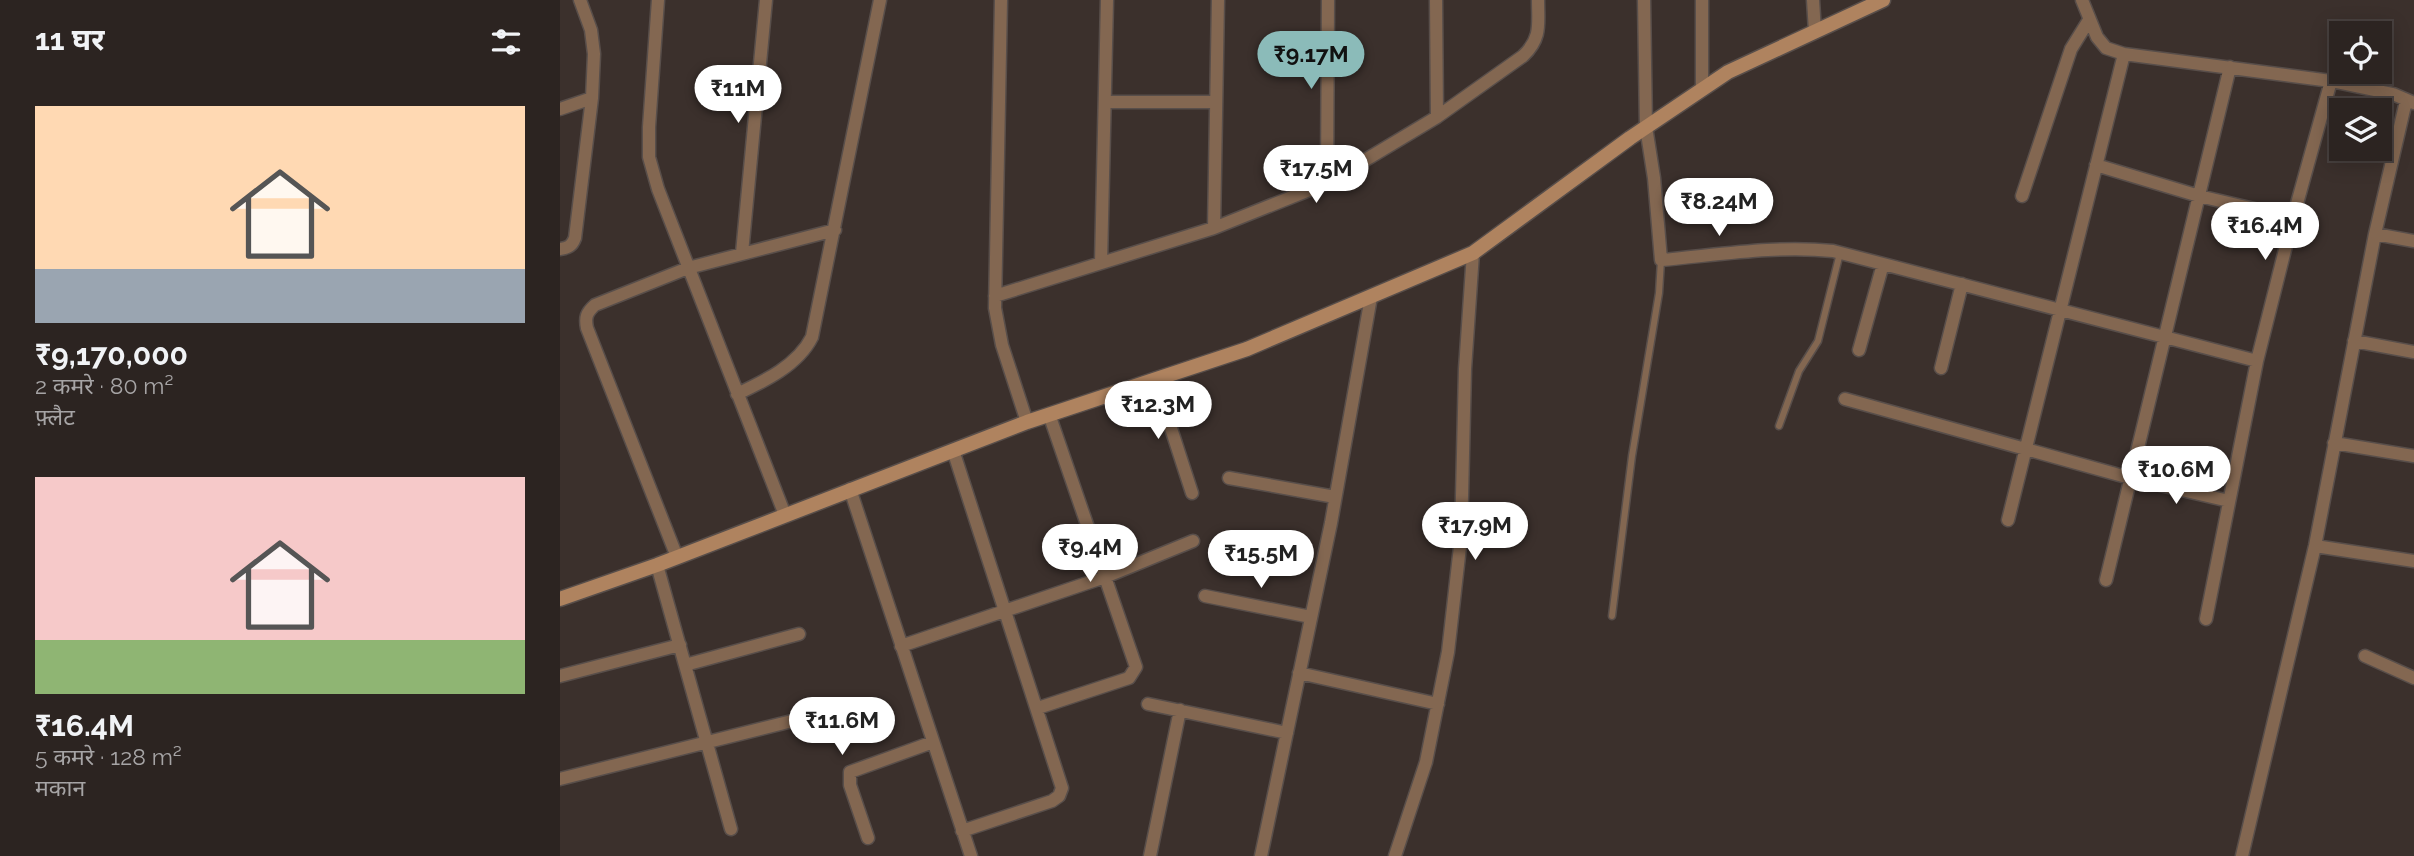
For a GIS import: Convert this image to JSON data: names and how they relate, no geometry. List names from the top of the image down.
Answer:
{
  "page": {
    "heading": "11 घर",
    "price": [
      "₹9.17M",
      "₹11M",
      "₹17.5M",
      "₹8.24M",
      "₹16.4M",
      "₹12.3M",
      "₹10.6M",
      "₹17.9M",
      "₹9.4M",
      "₹15.5M",
      "₹11.6M"
    ],
    "list": [
      {
        "name": "₹9,170,000",
        "note": "2 कमरे · 80 m² · फ़्लैट"
      },
      {
        "name": "₹16.4M",
        "note": "5 कमरे · 128 m² · मकान"
      }
    ]
  }
}
